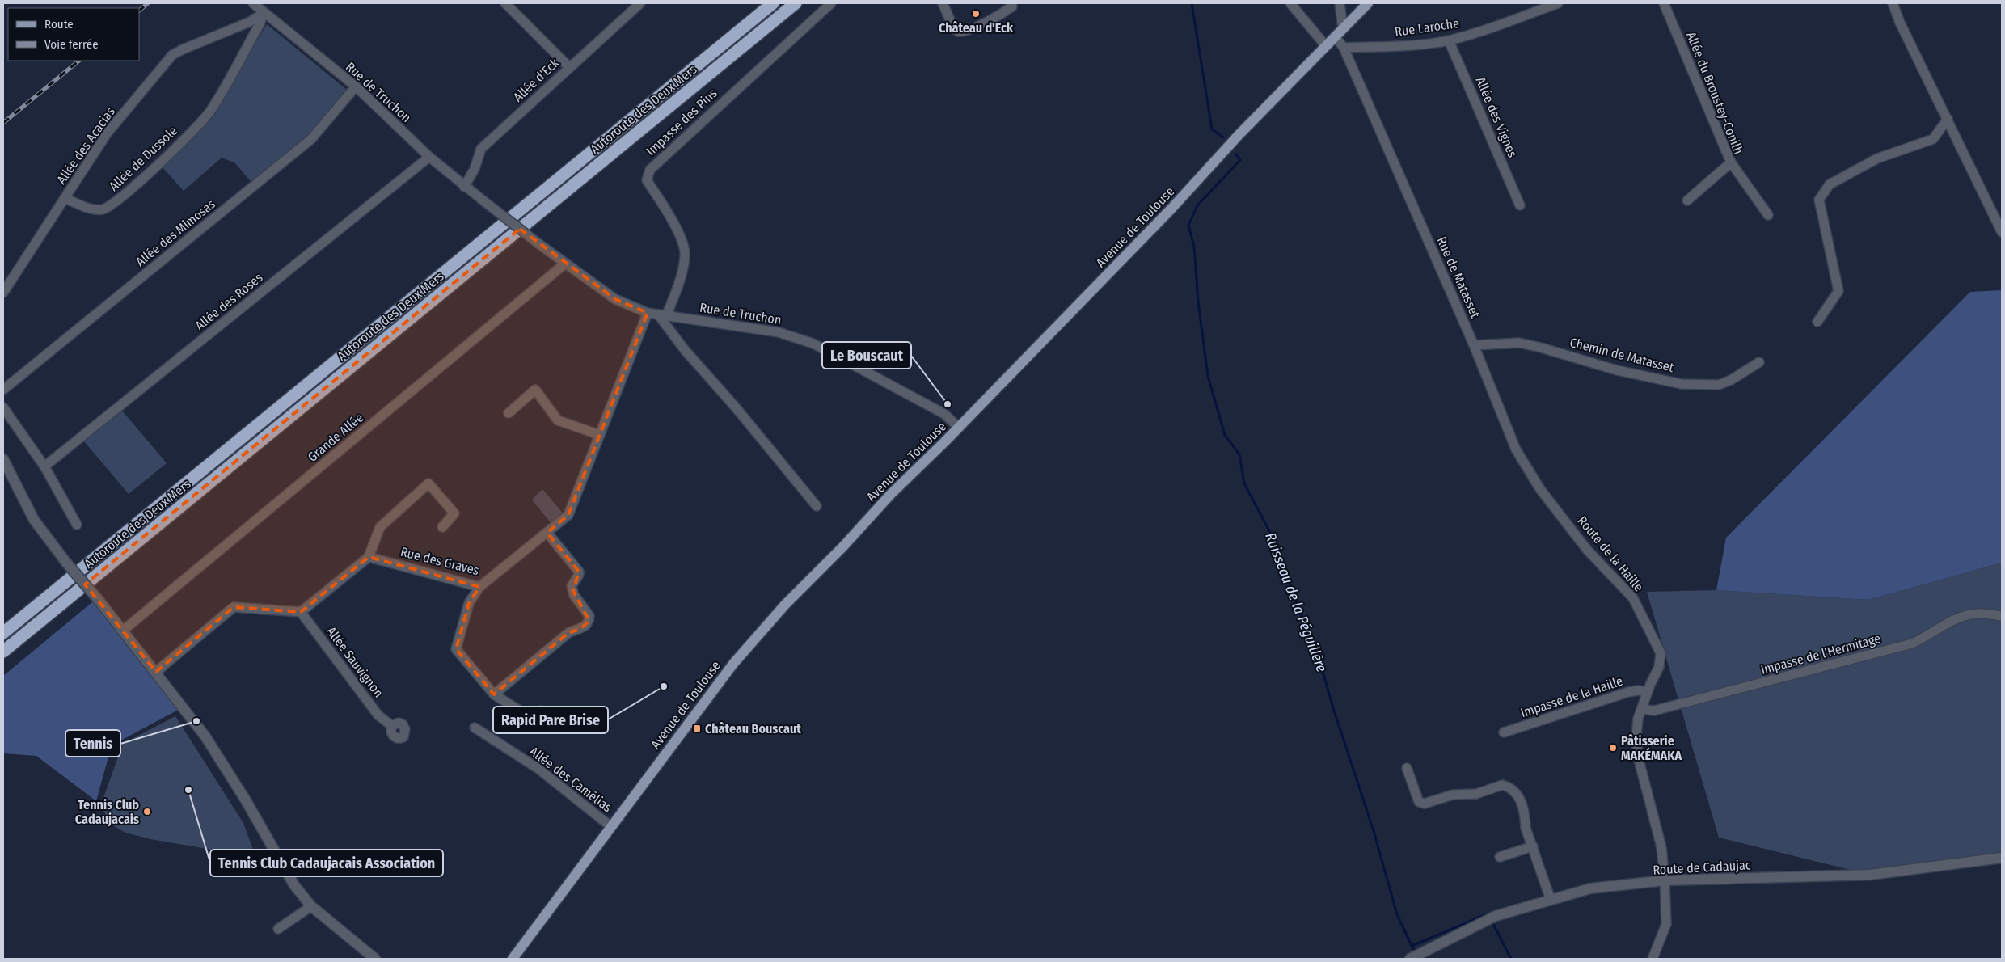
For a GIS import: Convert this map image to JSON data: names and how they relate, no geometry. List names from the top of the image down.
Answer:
{
  "streets": {
    "highway": ["Autoroute des Deux Mers"],
    "main road": ["Avenue de Toulouse"],
    "street": [
      "Rue Laroche",
      "Allée d'Eck",
      "Rue de Truchon",
      "Allée du Broustey-Conilh",
      "Allée des Vignes",
      "Impasse des Pins",
      "Allée des Acacias",
      "Allée de Dussole",
      "Allée des Mimosas",
      "Rue de Matasset",
      "Allée des Roses",
      "Chemin de Matasset",
      "Grande Allée",
      "Route de la Haille",
      "Rue des Graves",
      "Impasse de l'Hermitage",
      "Allée Sauvignon",
      "Impasse de la Haille",
      "Allée des Camélias",
      "Route de Cadaujac"
    ]
  },
  "crossings": [
    ["Rue Laroche", "Allée des Vignes"],
    ["Rue Laroche", "Rue de Matasset"],
    ["Allée d'Eck", "Rue de Truchon"],
    ["Rue de Truchon", "Impasse des Pins"],
    ["Rue de Truchon", "Allée des Acacias"],
    ["Rue de Truchon", "Allée de Dussole"],
    ["Rue de Truchon", "Avenue de Toulouse"],
    ["Rue de Truchon", "Allée des Mimosas"],
    ["Rue de Truchon", "Allée des Roses"],
    ["Rue de Truchon", "Grande Allée"],
    ["Rue de Truchon", "Rue des Graves"],
    ["Allée des Acacias", "Allée de Dussole"],
    ["Avenue de Toulouse", "Rue de Matasset"],
    ["Avenue de Toulouse", "Allée des Camélias"],
    ["Rue de Matasset", "Chemin de Matasset"],
    ["Rue de Matasset", "Route de la Haille"],
    ["Route de la Haille", "Impasse de l'Hermitage"],
    ["Route de la Haille", "Impasse de la Haille"],
    ["Route de la Haille", "Route de Cadaujac"]
  ],
  "water": ["Ruisseau de la Péguillère"],
  "places": {
    "other": [
      "Château d'Eck",
      "Le Bouscaut",
      "Rapid Pare Brise",
      "Tennis",
      "Pâtisserie MAKÉMAKA",
      "Tennis Club Cadaujacais Association",
      "Tennis Club Cadaujacais"
    ],
    "transit": ["Château Bouscaut"]
  },
  "legend": ["Route", "Voie ferrée"]
}
